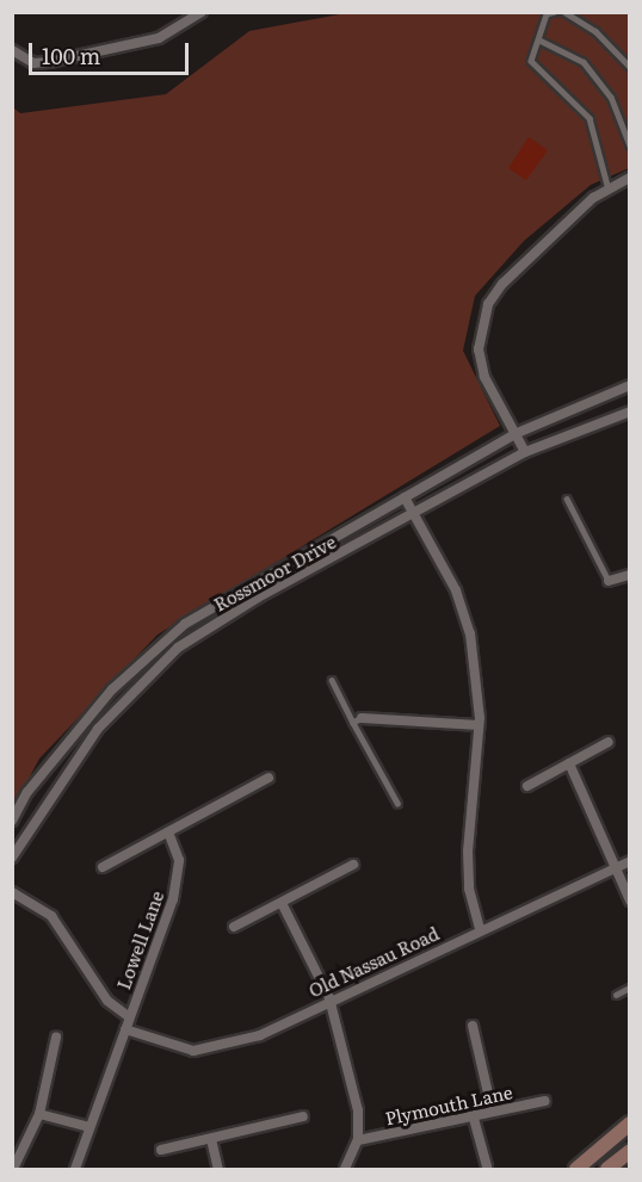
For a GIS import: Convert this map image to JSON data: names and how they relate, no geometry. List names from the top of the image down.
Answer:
{
  "streets": {
    "street": [
      "Rossmoor Drive",
      "Lowell Lane",
      "Old Nassau Road",
      "Plymouth Lane"
    ]
  },
  "crossings": [
    ["Lowell Lane", "Old Nassau Road"]
  ],
  "scale_bar": "100 m"
}
